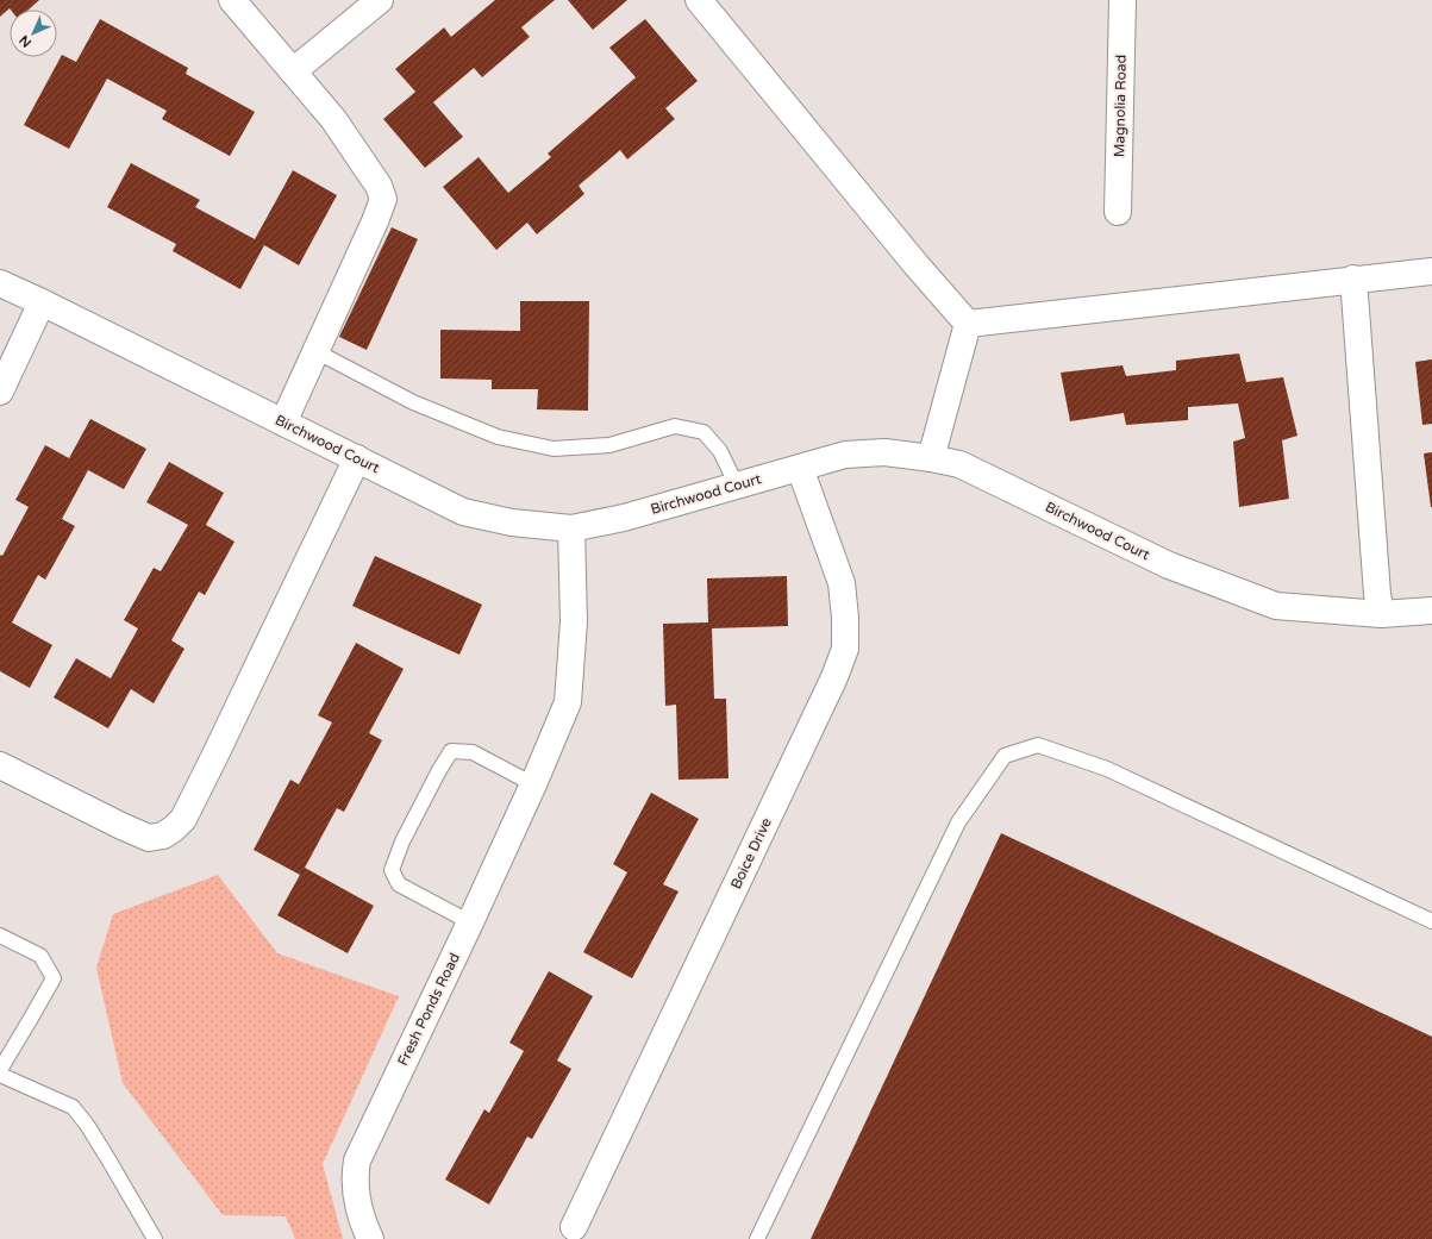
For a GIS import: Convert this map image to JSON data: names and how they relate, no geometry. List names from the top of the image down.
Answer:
{
  "streets": {
    "street": [
      "Magnolia Road",
      "Birchwood Court",
      "Boice Drive",
      "Fresh Ponds Road"
    ]
  },
  "crossings": [
    ["Birchwood Court", "Boice Drive"]
  ],
  "north": "bottom left"
}
